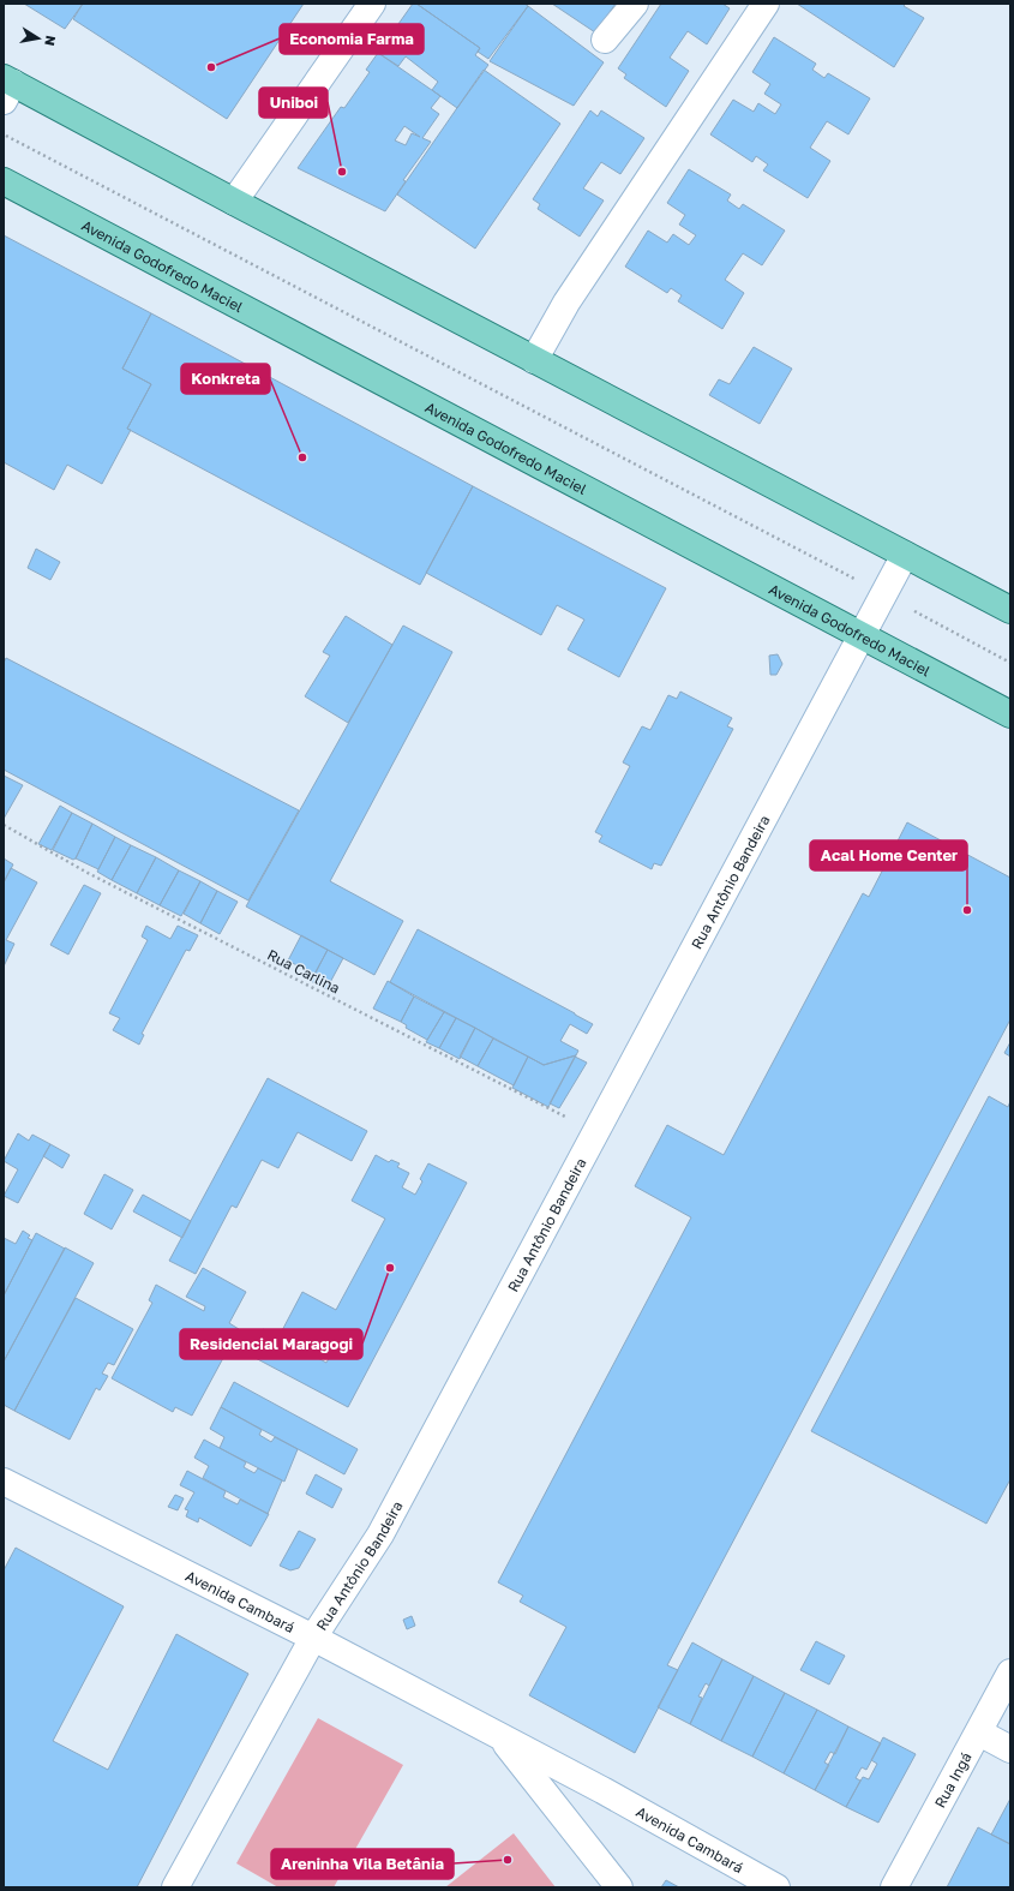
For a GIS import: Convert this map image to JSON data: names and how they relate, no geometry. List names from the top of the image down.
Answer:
{
  "streets": {
    "main road": ["Avenida Godofredo Maciel"],
    "street": ["Rua Antônio Bandeira", "Avenida Cambará", "Rua Ingá"],
    "path": ["Rua Carlina"]
  },
  "crossings": [
    ["Avenida Godofredo Maciel", "Rua Antônio Bandeira"],
    ["Rua Antônio Bandeira", "Rua Carlina"],
    ["Rua Antônio Bandeira", "Avenida Cambará"]
  ],
  "places": [
    "Economia Farma",
    "Uniboi",
    "Konkreta",
    "Acal Home Center",
    "Residencial Maragogi",
    "Areninha Vila Betânia"
  ],
  "north": "right"
}
